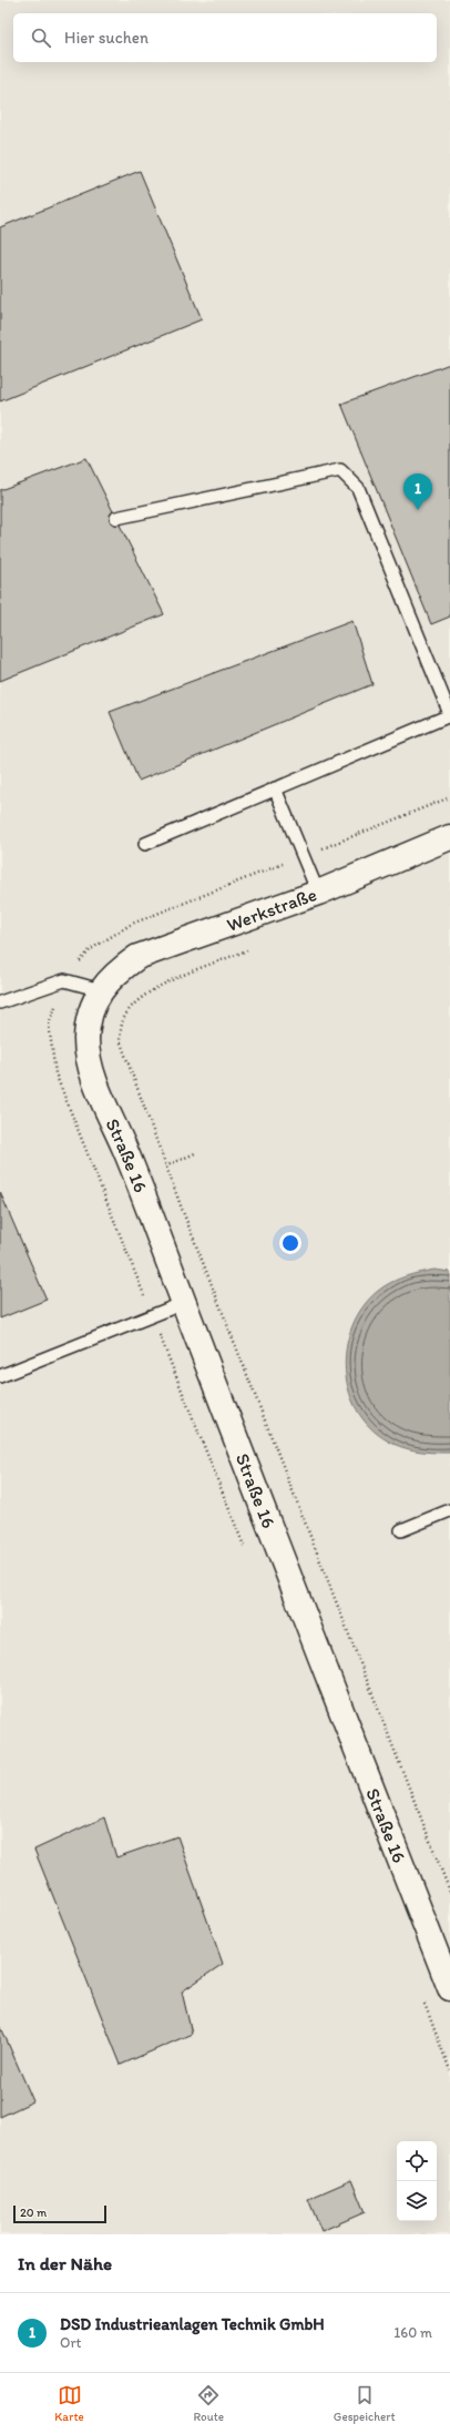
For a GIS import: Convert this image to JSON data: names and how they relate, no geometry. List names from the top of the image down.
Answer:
{
  "streets": {
    "street": ["Werkstraße", "Straße 16"]
  },
  "crossings": [
    ["Werkstraße", "Straße 16"]
  ],
  "scale_bar": "20 m",
  "page": {
    "search": "Hier suchen",
    "pins": "1",
    "scale": "20 m",
    "heading": "In der Nähe",
    "list": [
      {
        "mark": "1",
        "name": "DSD Industrieanlagen Technik GmbH",
        "note": "Ort",
        "value": "160 m"
      }
    ],
    "nav": ["Karte", "Route", "Gespeichert"]
  }
}
